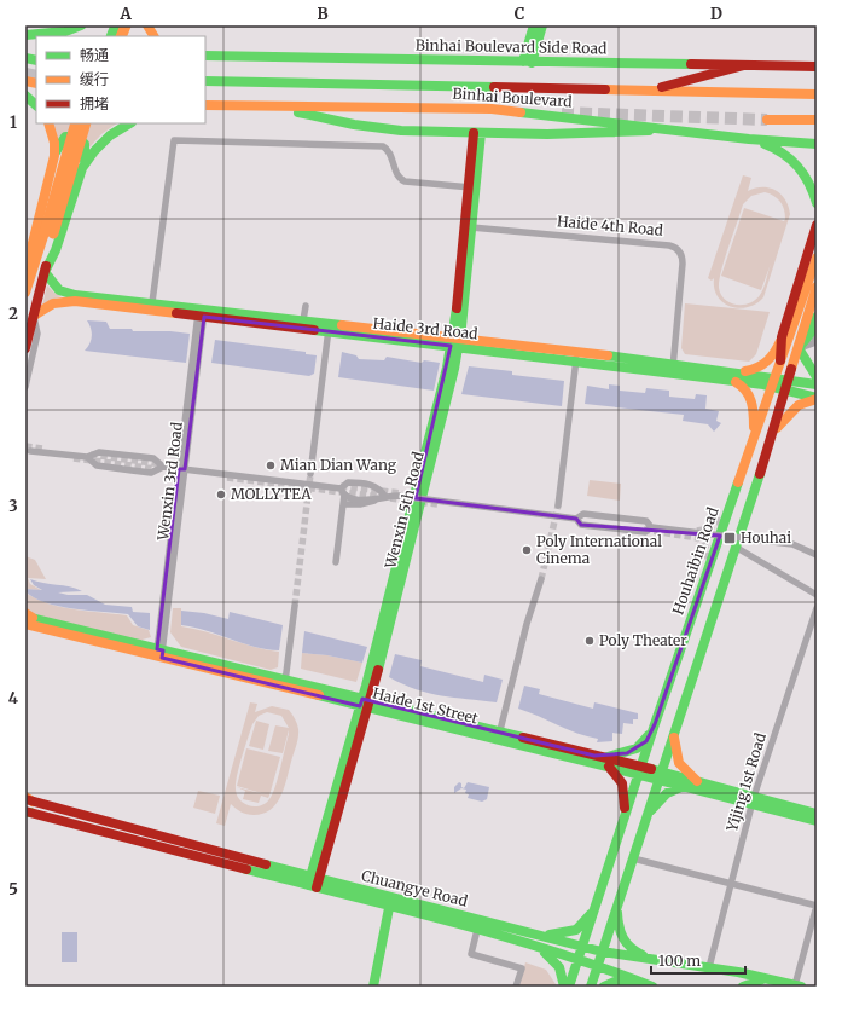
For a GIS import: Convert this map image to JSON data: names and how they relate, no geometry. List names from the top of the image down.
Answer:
{
  "streets": {
    "main road": [
      "Binhai Boulevard Side Road",
      "Binhai Boulevard",
      "Haide 3rd Road",
      "Wenxin 5th Road",
      "Houhaibin Road",
      "Haide 1st Street",
      "Chuangye Road"
    ],
    "street": ["Haide 4th Road", "Wenxin 3rd Road", "Yijing 1st Road"]
  },
  "crossings": [
    ["Haide 4th Road", "Haide 3rd Road"],
    ["Haide 4th Road", "Wenxin 5th Road"],
    ["Haide 3rd Road", "Wenxin 3rd Road"],
    ["Haide 3rd Road", "Wenxin 5th Road"],
    ["Haide 3rd Road", "Houhaibin Road"],
    ["Wenxin 3rd Road", "Haide 1st Street"],
    ["Wenxin 5th Road", "Haide 1st Street"],
    ["Wenxin 5th Road", "Chuangye Road"],
    ["Houhaibin Road", "Haide 1st Street"],
    ["Houhaibin Road", "Chuangye Road"],
    ["Haide 1st Street", "Yijing 1st Road"],
    ["Yijing 1st Road", "Chuangye Road"]
  ],
  "places": {
    "other": [
      "Mian Dian Wang",
      "MOLLYTEA",
      "Poly International Cinema",
      "Poly Theater"
    ],
    "transit": ["Houhai"]
  },
  "legend": ["畅通", "缓行", "拥堵"],
  "scale_bar": "100 m",
  "grid": {
    "columns": [
      "A",
      "B",
      "C",
      "D"
    ],
    "rows": [
      "1",
      "2",
      "3",
      "4",
      "5"
    ]
  }
}
